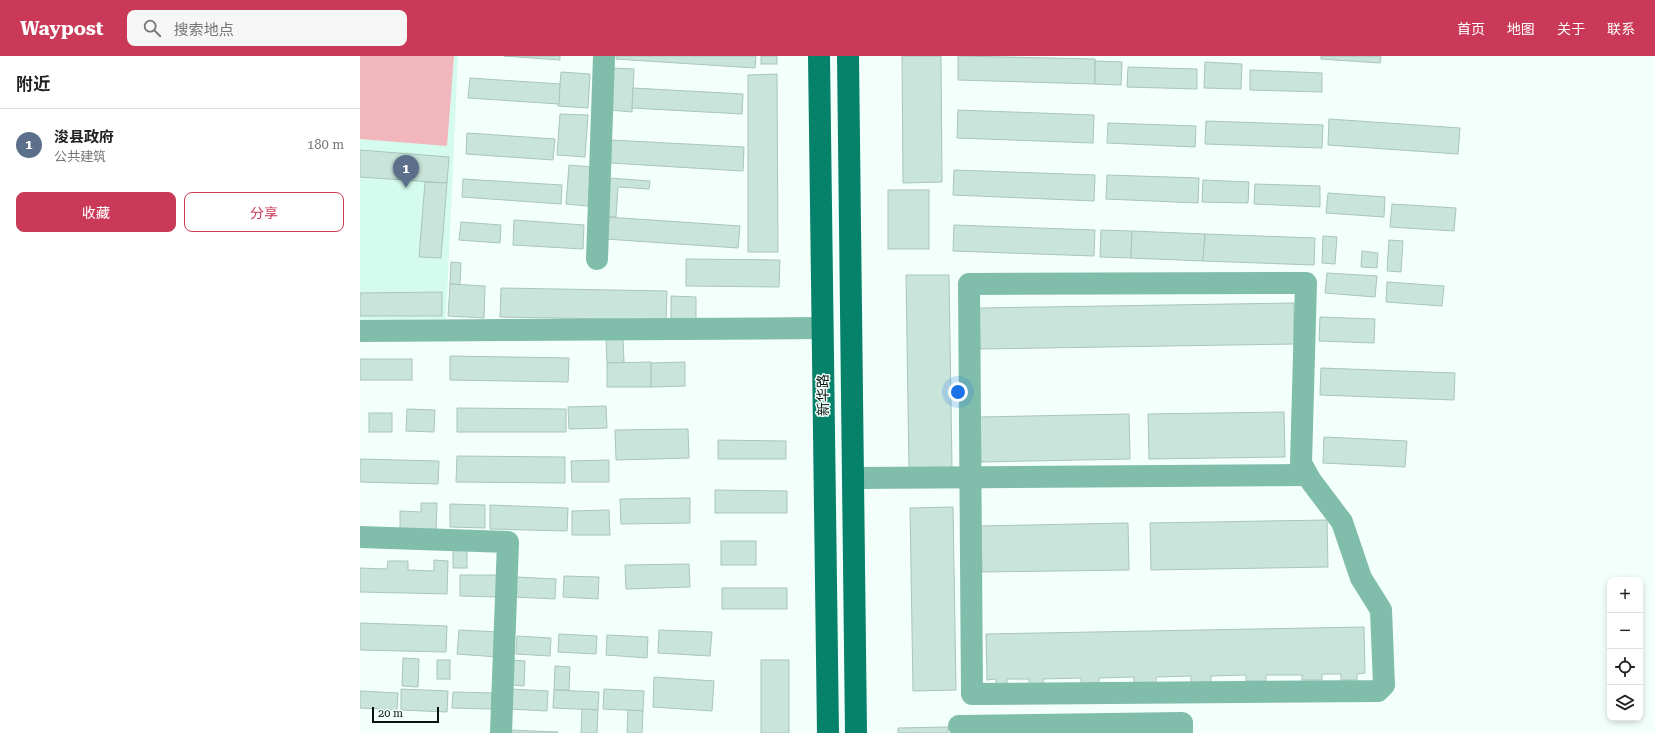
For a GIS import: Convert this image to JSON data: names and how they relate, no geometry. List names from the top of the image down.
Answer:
{
  "streets": {
    "main road": ["新华路"]
  },
  "scale_bar": "20 m",
  "page": {
    "header": "Waypost",
    "search": "搜索地点",
    "nav": [
      "首页",
      "地图",
      "关于",
      "联系"
    ],
    "heading": "附近",
    "list": [
      {
        "mark": "1",
        "name": "浚县政府",
        "note": "公共建筑",
        "value": "180 m"
      }
    ],
    "pins": "1",
    "buttons": ["收藏", "分享"],
    "map_buttons": ["+", "−"],
    "scale": "20 m"
  }
}
